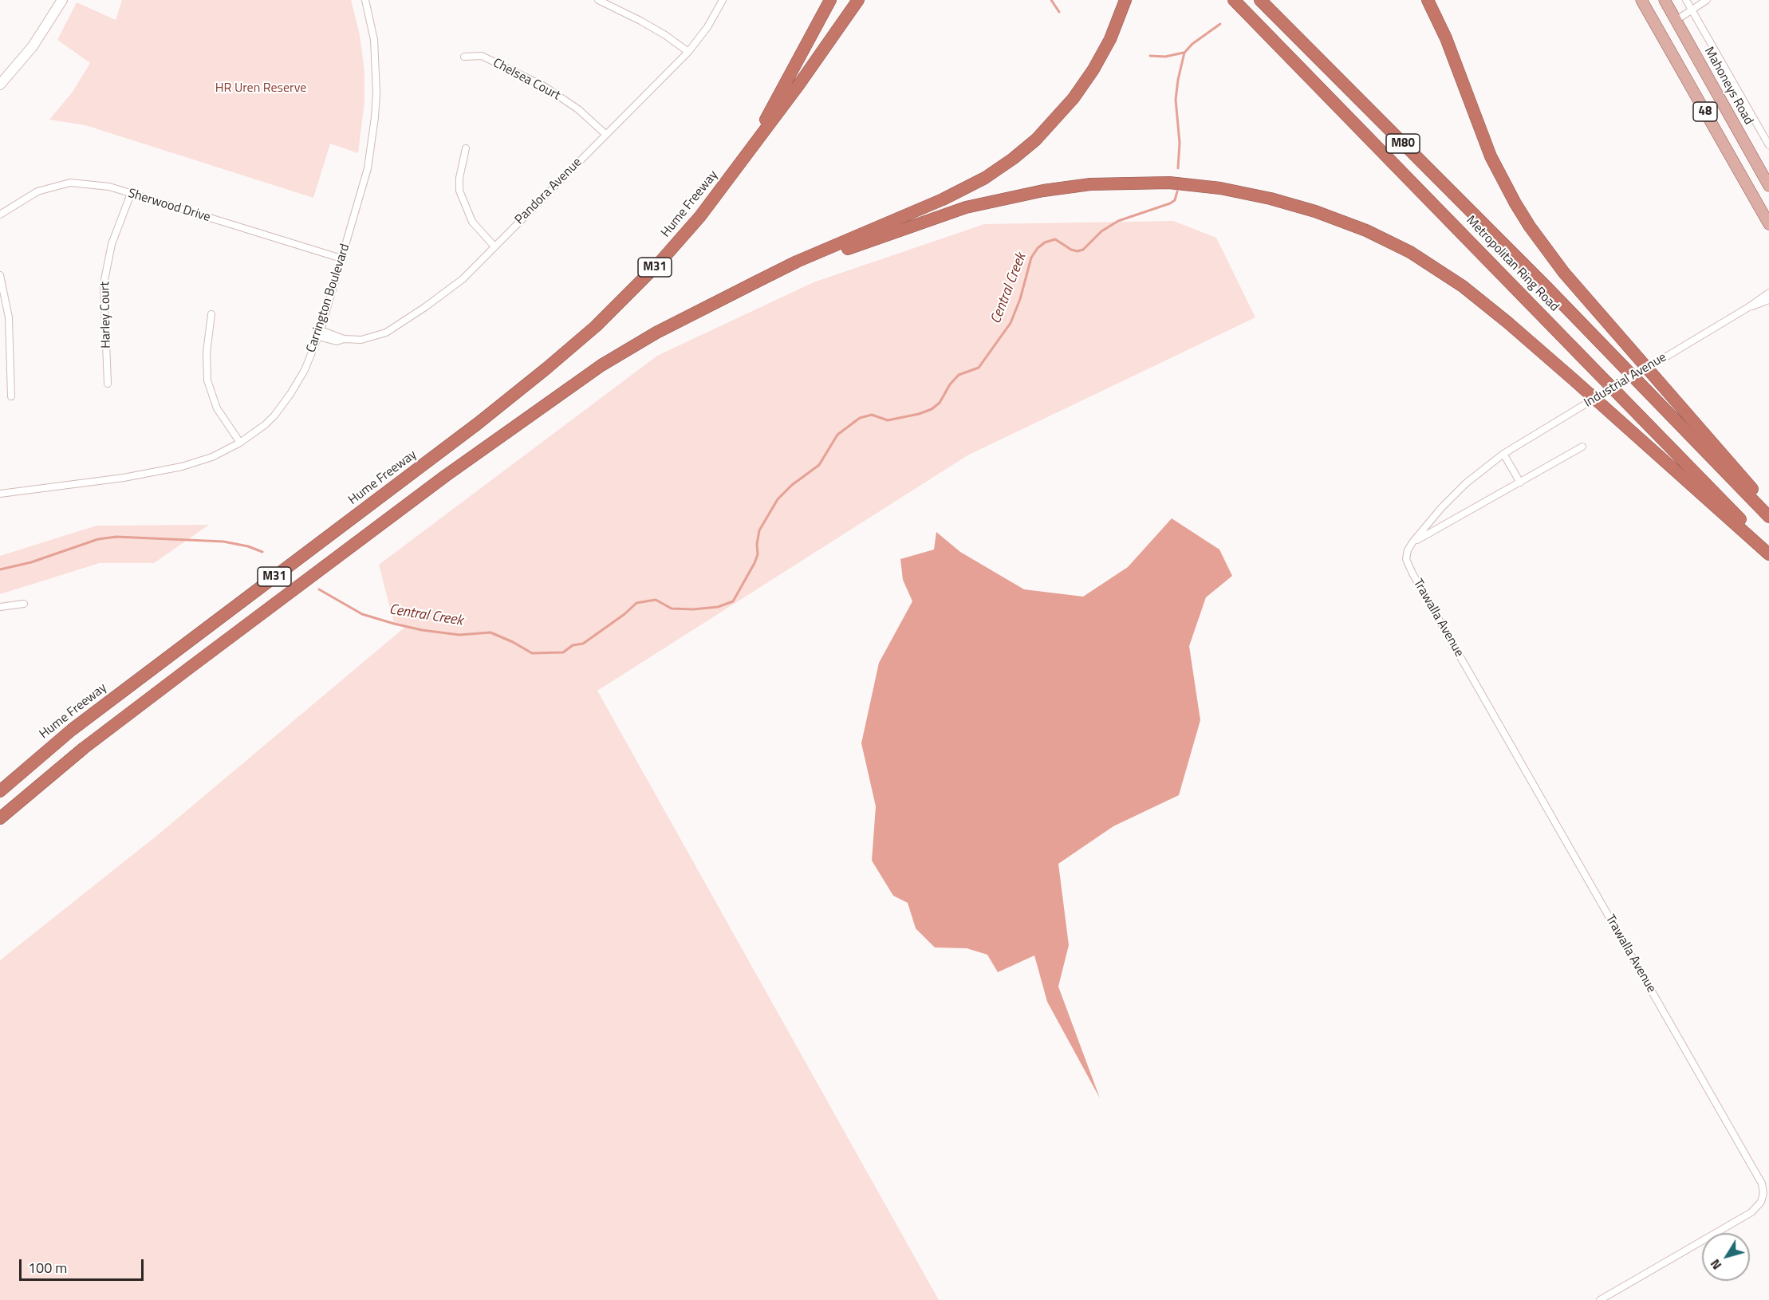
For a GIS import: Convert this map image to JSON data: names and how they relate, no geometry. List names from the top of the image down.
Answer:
{
  "streets": {
    "highway": [
      "M80",
      "Hume Freeway",
      "Metropolitan Ring Road",
      "M31"
    ],
    "main road": ["Mahoneys Road", "48"],
    "street": [
      "Chelsea Court",
      "Pandora Avenue",
      "Sherwood Drive",
      "Carrington Boulevard",
      "Harley Court",
      "Industrial Avenue",
      "Trawalla Avenue"
    ]
  },
  "crossings": [
    ["Chelsea Court", "Pandora Avenue"],
    ["Pandora Avenue", "Carrington Boulevard"],
    ["Sherwood Drive", "Carrington Boulevard"],
    ["Sherwood Drive", "Harley Court"],
    ["Industrial Avenue", "Trawalla Avenue"]
  ],
  "water": ["Central Creek"],
  "parks": ["HR Uren Reserve"],
  "scale_bar": "100 m",
  "north": "bottom left"
}
